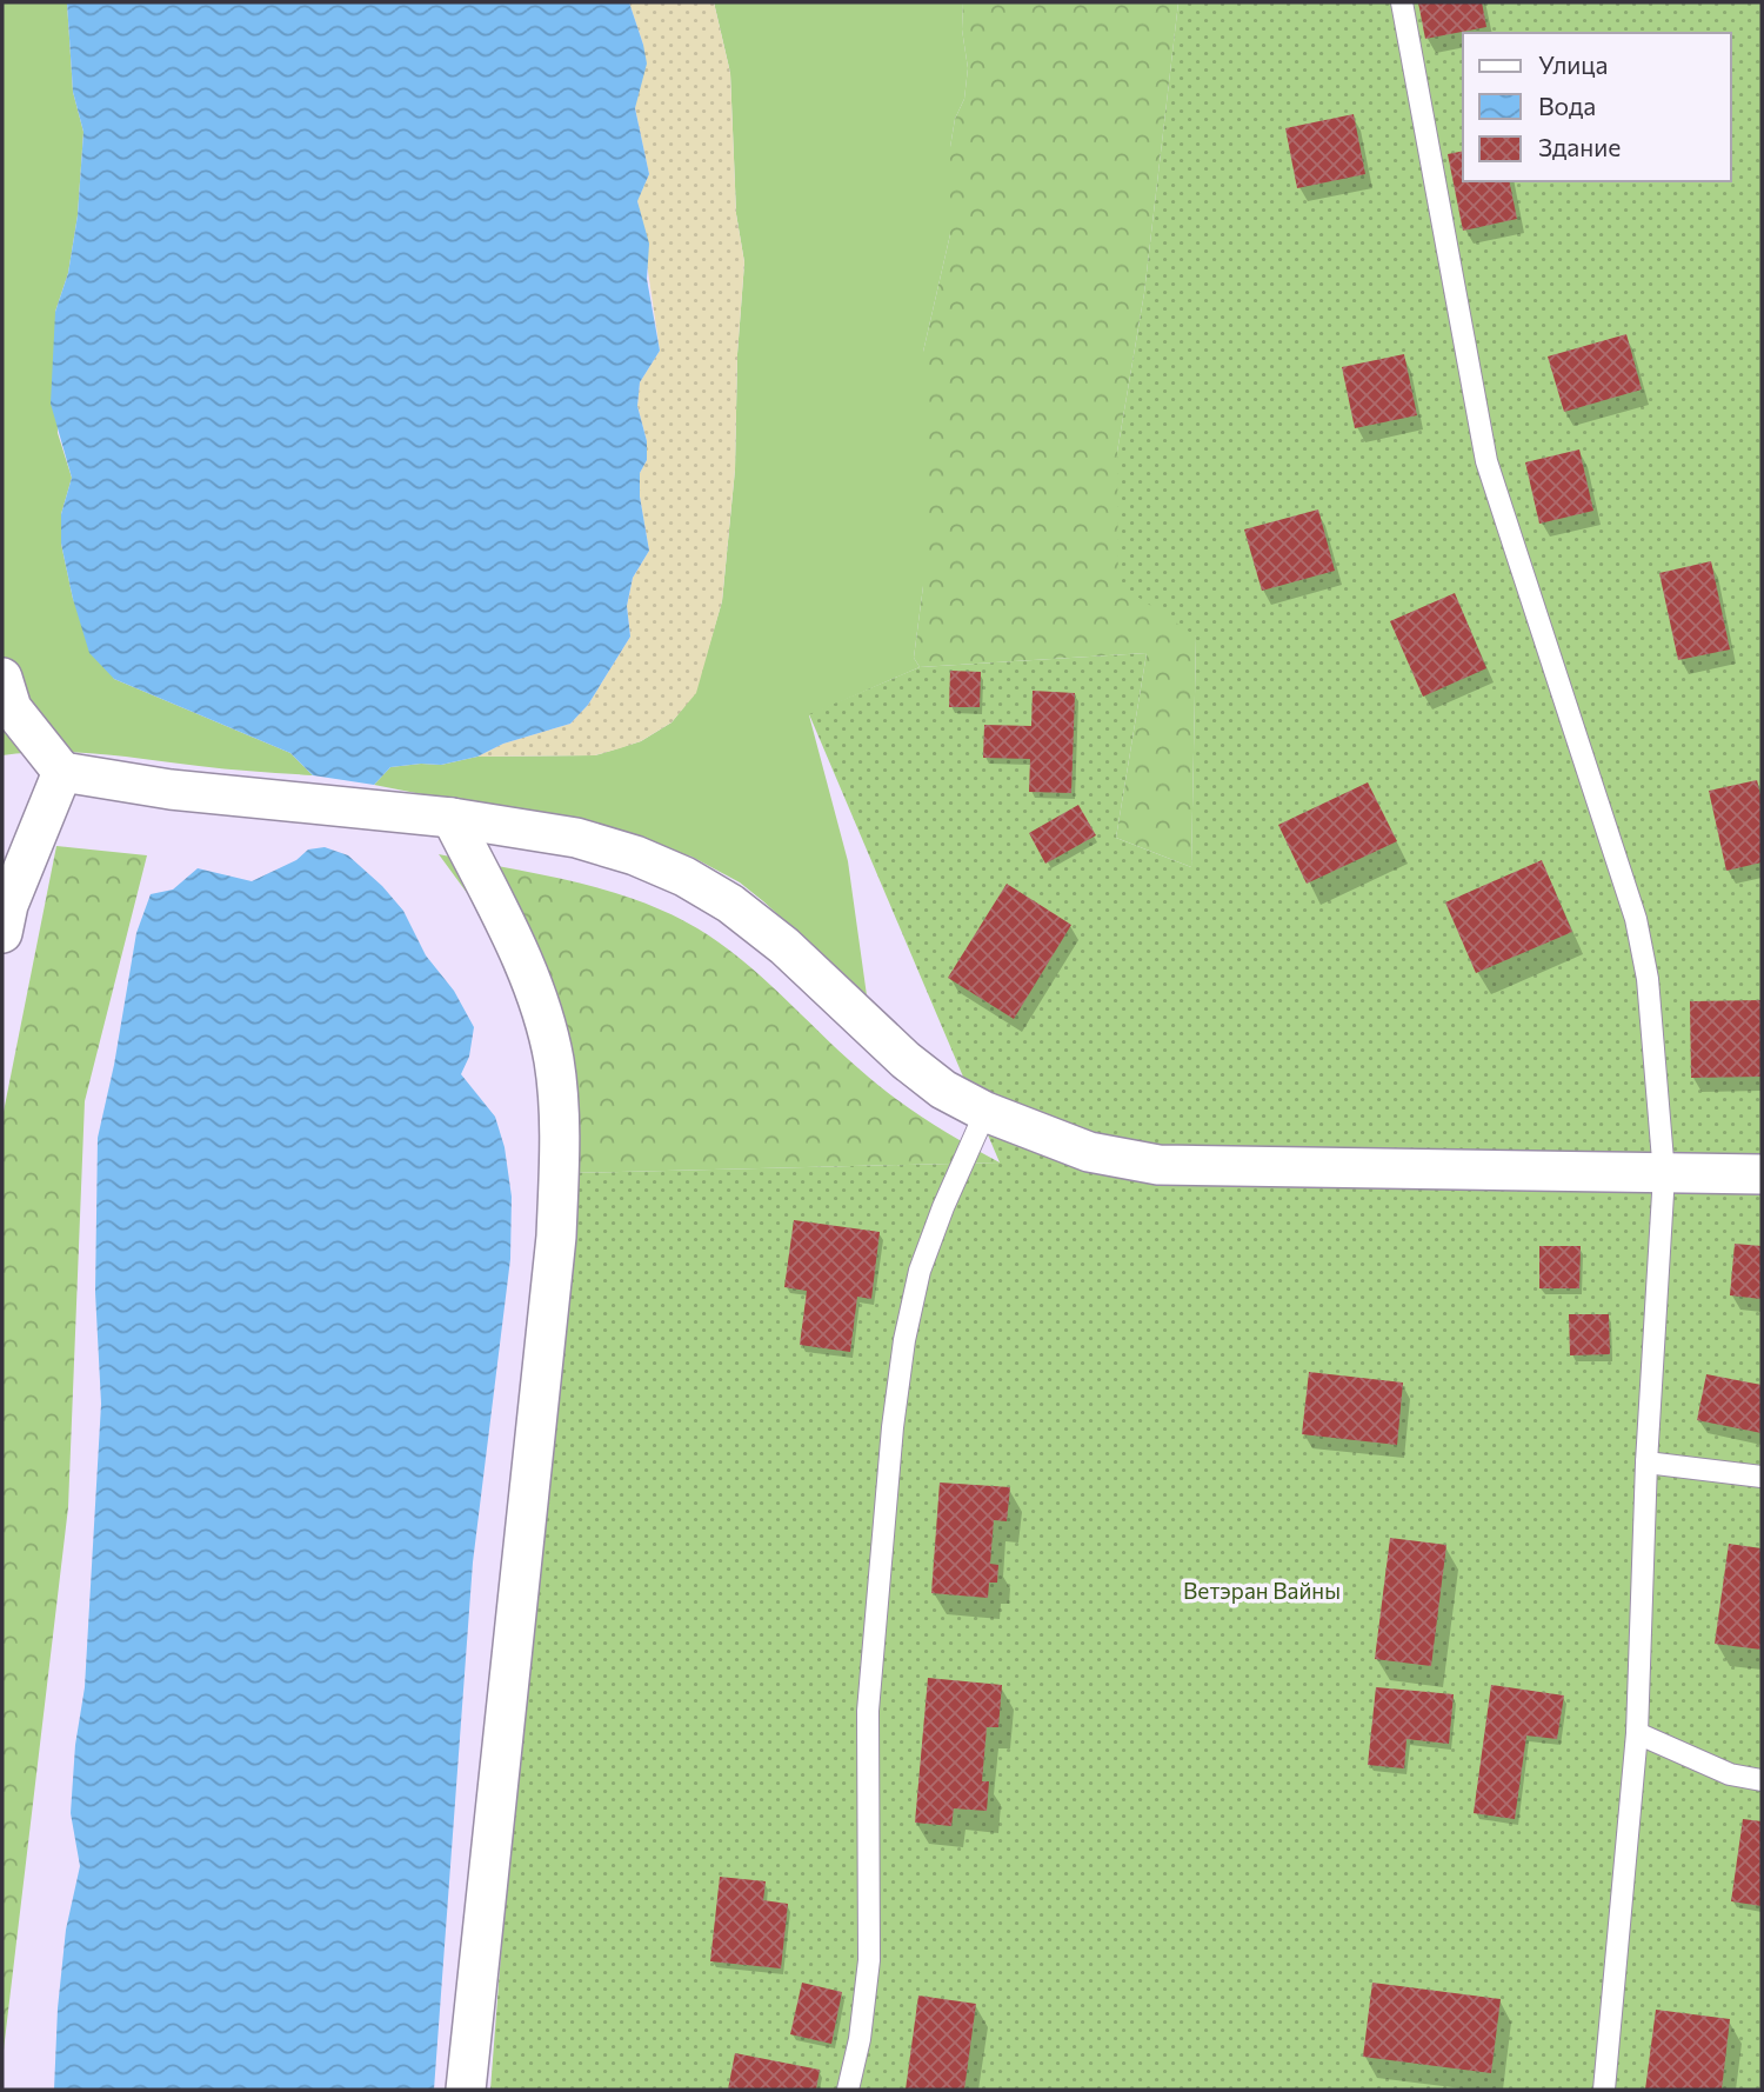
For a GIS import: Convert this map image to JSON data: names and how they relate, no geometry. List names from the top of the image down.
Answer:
{
  "parks": ["Ветэран Вайны"],
  "legend": ["Улица", "Вода", "Здание"]
}
